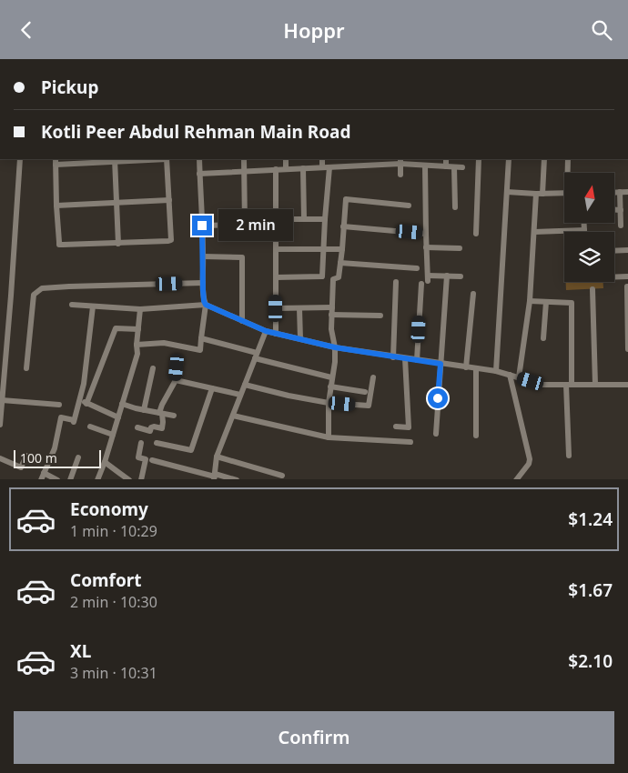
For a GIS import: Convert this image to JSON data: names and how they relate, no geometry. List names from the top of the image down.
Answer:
{
  "scale_bar": "100 m",
  "north": "top",
  "page": {
    "header": "Hoppr",
    "banner": ["Pickup", "Kotli Peer Abdul Rehman Main Road"],
    "bubble": "2 min",
    "scale": "100 m",
    "list": [
      {
        "name": "Economy",
        "note": "1 min · 10:29",
        "value": "$1.24"
      },
      {
        "name": "Comfort",
        "note": "2 min · 10:30",
        "value": "$1.67"
      },
      {
        "name": "XL",
        "note": "3 min · 10:31",
        "value": "$2.10"
      }
    ],
    "buttons": "Confirm"
  }
}
